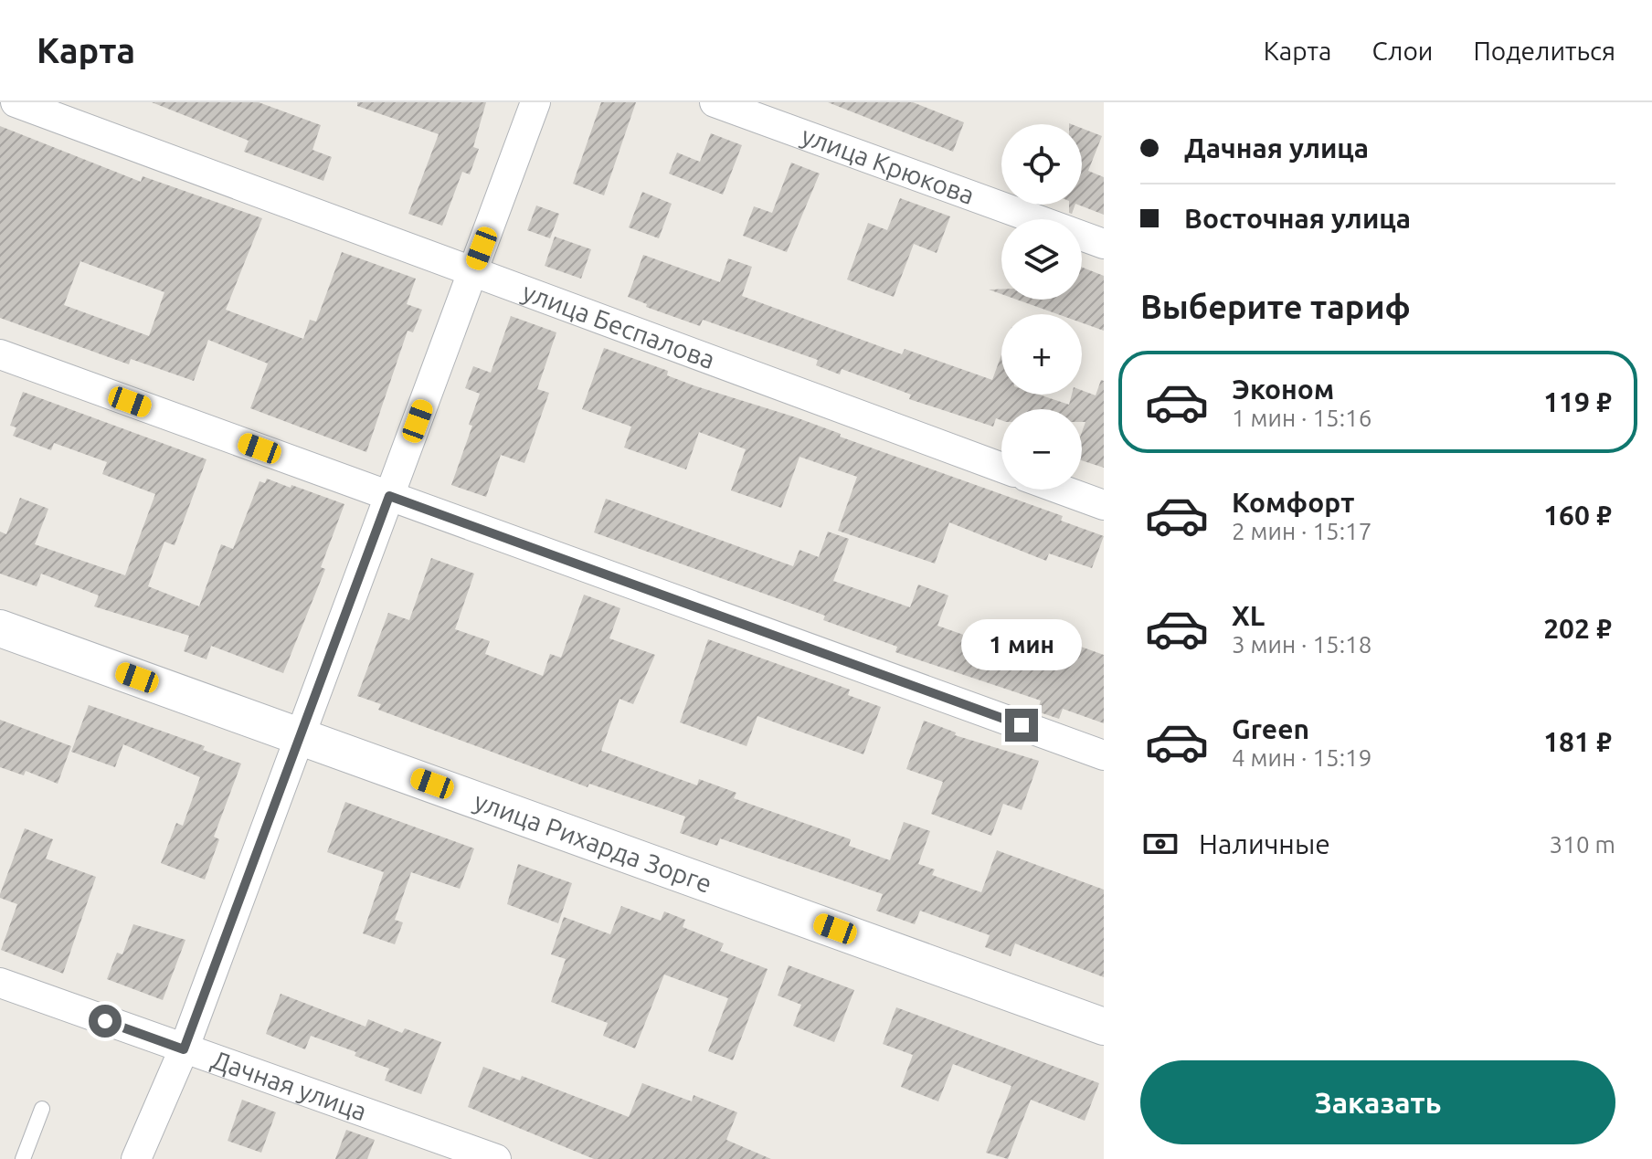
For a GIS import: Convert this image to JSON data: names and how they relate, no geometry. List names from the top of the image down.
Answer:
{
  "streets": {
    "street": [
      "улица Крюкова",
      "улица Беспалова",
      "улица Рихарда Зорге",
      "Дачная улица"
    ]
  },
  "page": {
    "header": "Карта",
    "nav": ["Карта", "Слои", "Поделиться"],
    "banner": ["Дачная улица", "Восточная улица"],
    "map_buttons": ["+", "−"],
    "heading": "Выберите тариф",
    "list": [
      {
        "name": "Эконом",
        "note": "1 мин · 15:16",
        "value": "119 ₽"
      },
      {
        "name": "Комфорт",
        "note": "2 мин · 15:17",
        "value": "160 ₽"
      },
      {
        "name": "XL",
        "note": "3 мин · 15:18",
        "value": "202 ₽"
      },
      {
        "name": "Green",
        "note": "4 мин · 15:19",
        "value": "181 ₽"
      }
    ],
    "bubble": "1 мин",
    "pay": ["Наличные", "310 m"],
    "buttons": "Заказать"
  }
}
